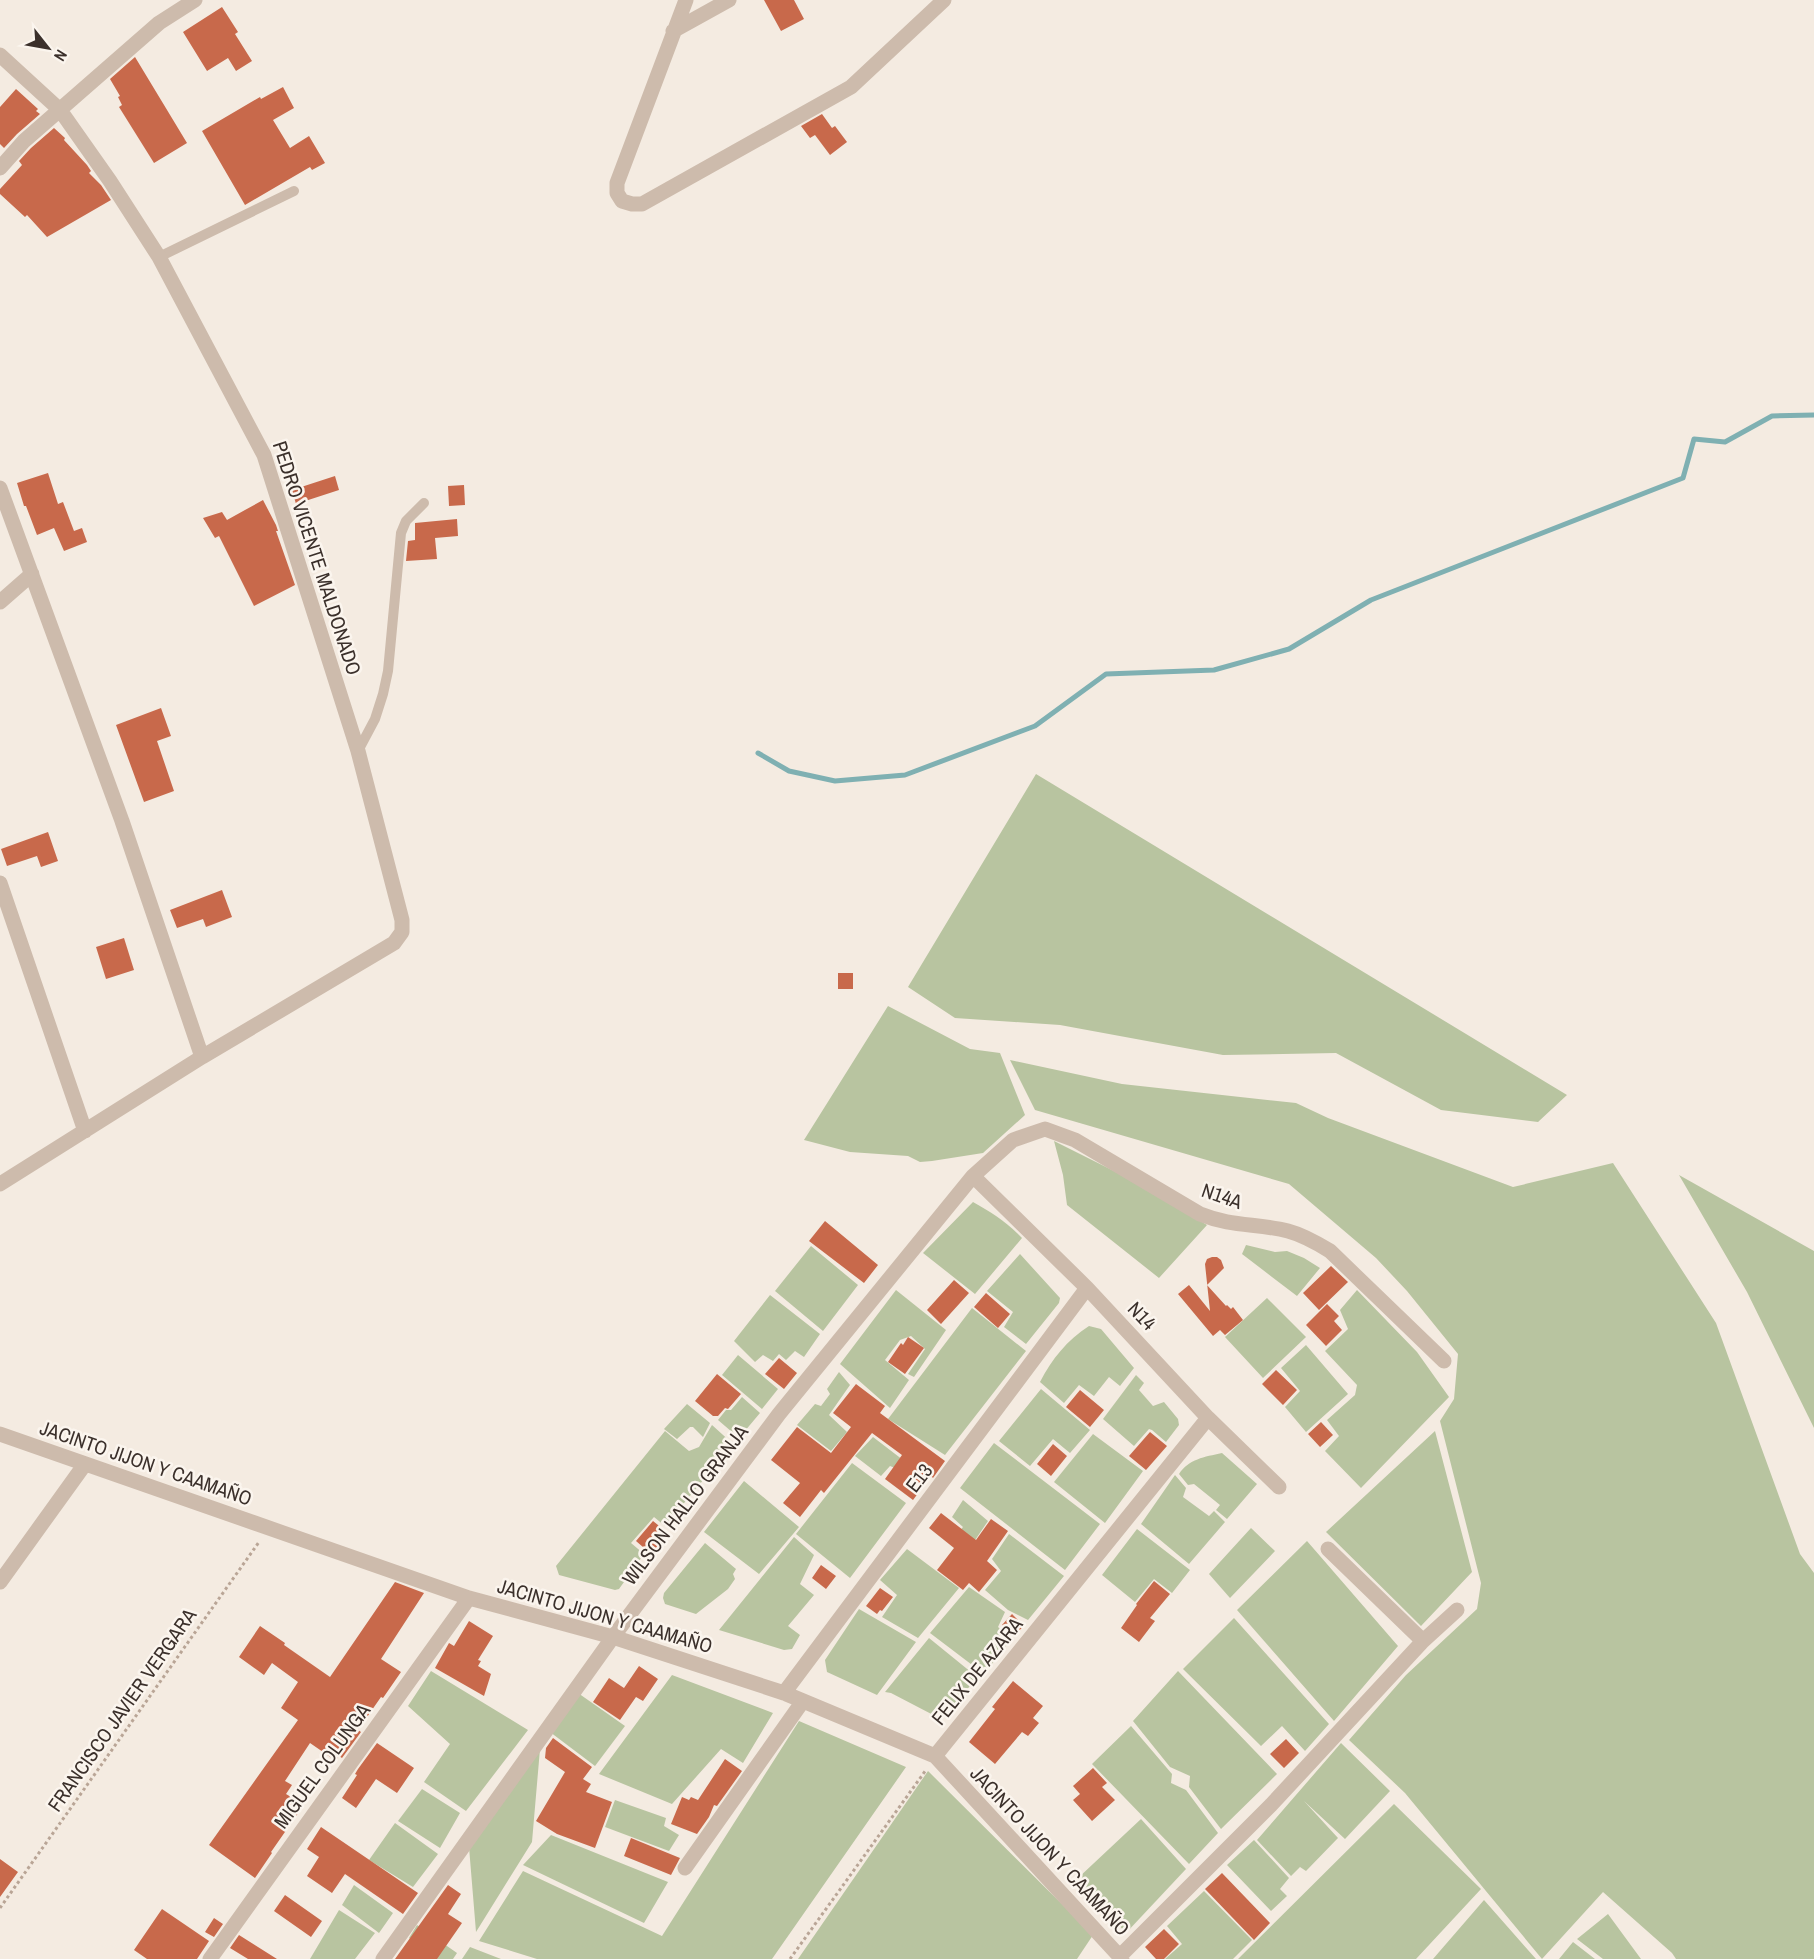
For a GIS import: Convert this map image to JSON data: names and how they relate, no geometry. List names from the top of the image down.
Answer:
{
  "streets": {
    "street": [
      "PEDRO VICENTE MALDONADO",
      "N14A",
      "N14",
      "JACINTO JIJON Y CAAMAÑO",
      "E13",
      "WILSON HALLO GRANJA",
      "FELIX DE AZARA",
      "MIGUEL COLUNGA"
    ],
    "path": ["FRANCISCO JAVIER VERGARA"]
  },
  "crossings": [
    ["N14A", "N14"],
    ["N14A", "WILSON HALLO GRANJA"],
    ["N14", "E13"],
    ["N14", "WILSON HALLO GRANJA"],
    ["N14", "FELIX DE AZARA"],
    ["JACINTO JIJON Y CAAMAÑO", "E13"],
    ["JACINTO JIJON Y CAAMAÑO", "WILSON HALLO GRANJA"],
    ["JACINTO JIJON Y CAAMAÑO", "FELIX DE AZARA"],
    ["JACINTO JIJON Y CAAMAÑO", "FRANCISCO JAVIER VERGARA"],
    ["JACINTO JIJON Y CAAMAÑO", "MIGUEL COLUNGA"]
  ],
  "north": "bottom right"
}
